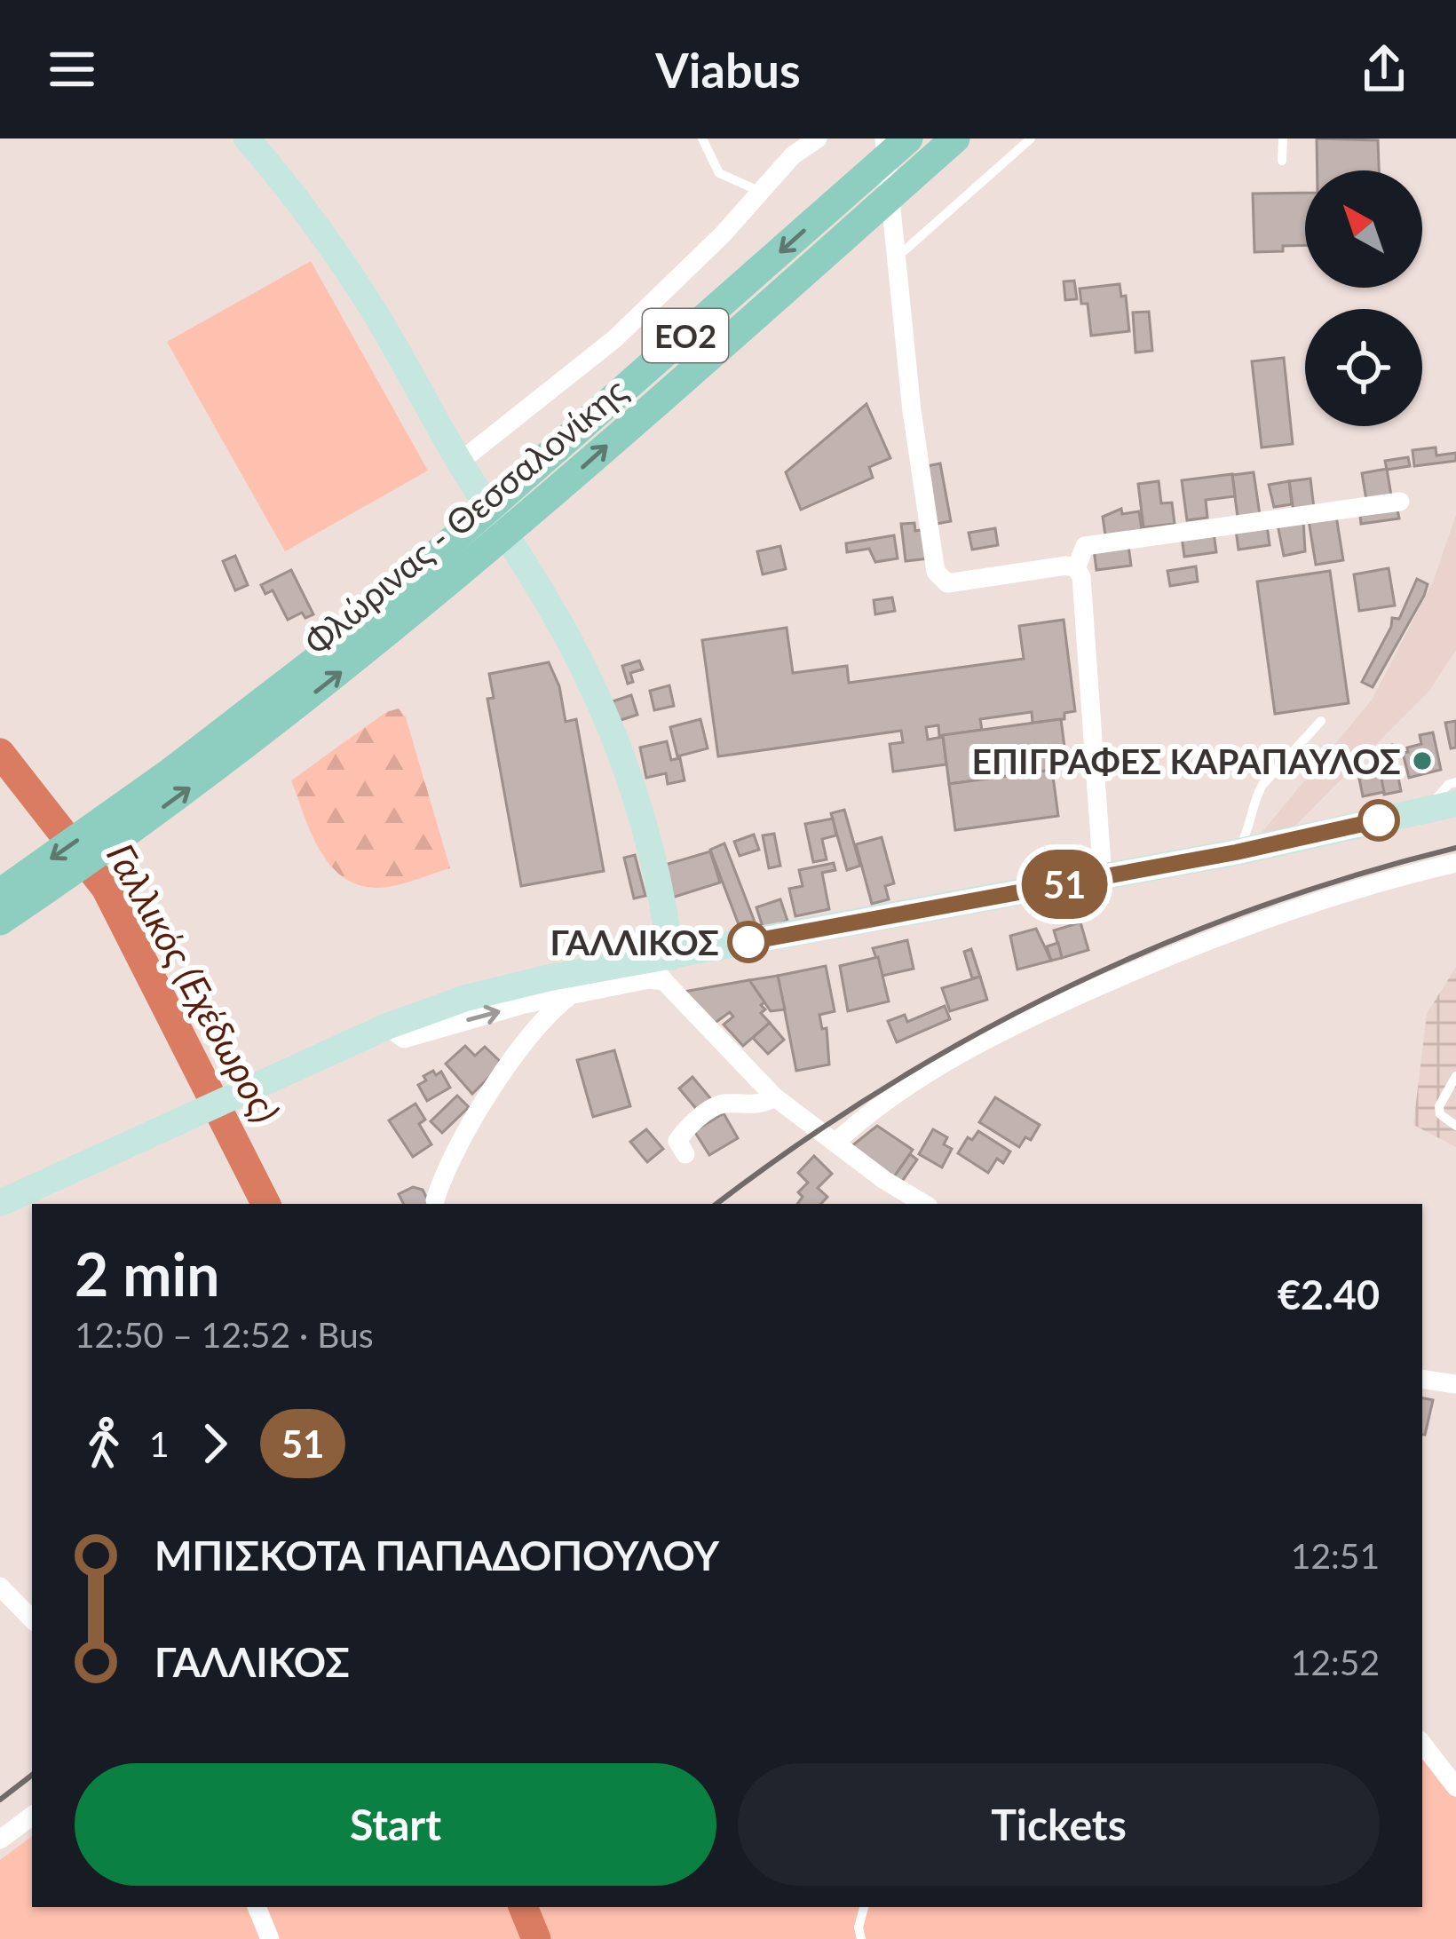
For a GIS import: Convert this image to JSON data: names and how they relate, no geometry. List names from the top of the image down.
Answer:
{
  "streets": {
    "main road": ["ΕΟ2", "Φλώρινας - Θεσσαλονίκης"]
  },
  "water": ["Γαλλικός (Εχέδωρος)"],
  "places": ["ΕΠΙΓΡΑΦΕΣ ΚΑΡΑΠΑΥΛΟΣ", "ΓΑΛΛΙΚΟΣ"],
  "lines": ["bus line 51"],
  "north": "top left",
  "page": {
    "header": "Viabus",
    "on_map": "51",
    "heading": ["2 min", "12:50 – 12:52 · Bus", "€2.40"],
    "legs": ["1", "51"],
    "list": [
      {
        "name": "ΜΠΙΣΚΟΤΑ ΠΑΠΑΔΟΠΟΥΛΟΥ",
        "value": "12:51"
      },
      {
        "name": "ΓΑΛΛΙΚΟΣ",
        "value": "12:52"
      }
    ],
    "buttons": ["Start", "Tickets"]
  }
}
